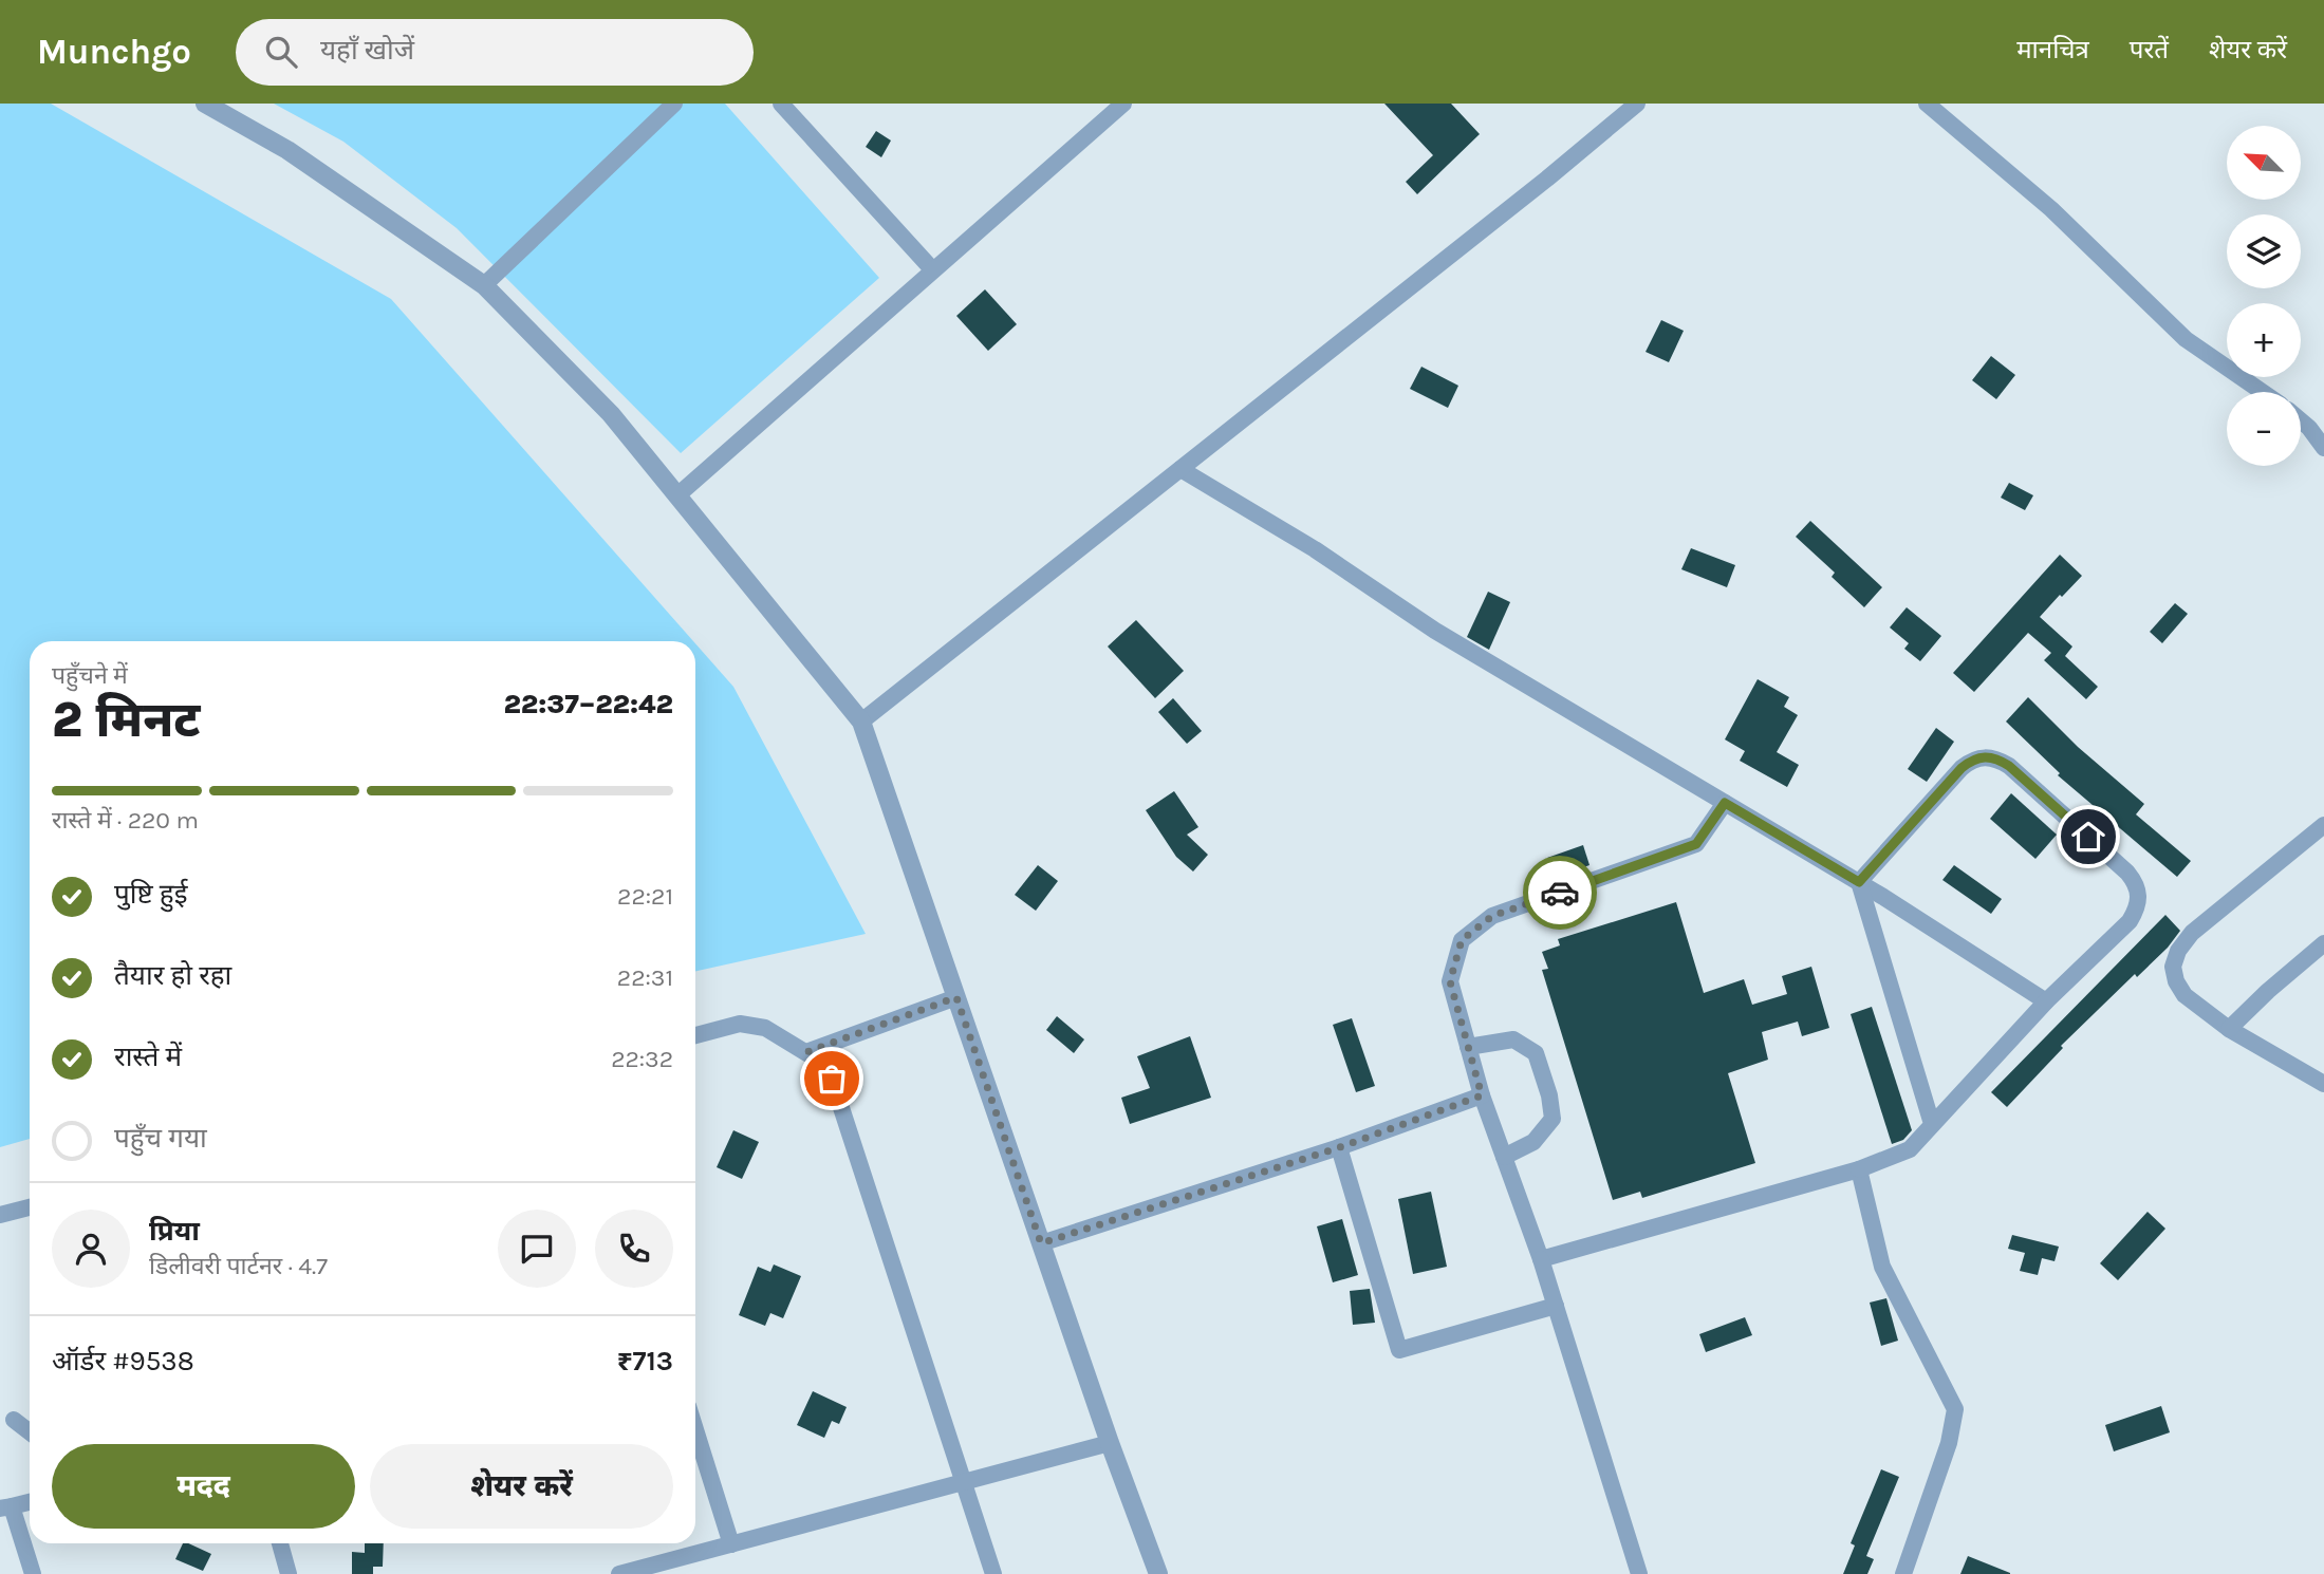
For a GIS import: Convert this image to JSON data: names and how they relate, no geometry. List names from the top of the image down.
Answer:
{
  "north": "top left",
  "page": {
    "header": "Munchgo",
    "search": "यहाँ खोजें",
    "nav": ["मानचित्र", "परतें", "शेयर करें"],
    "map_buttons": ["+", "−"],
    "heading": ["2 मिनट", "पहुँचने में", "22:37–22:42"],
    "panel": [
      "प्रिया",
      "डिलीवरी पार्टनर · 4.7",
      "ऑर्डर #9538",
      "₹713"
    ],
    "bar": "रास्ते में · 220 m",
    "list": [
      ["पुष्टि हुई", "22:21"],
      ["तैयार हो रहा", "22:31"],
      ["रास्ते में", "22:32"],
      "पहुँच गया"
    ],
    "buttons": ["मदद", "शेयर करें"]
  }
}
